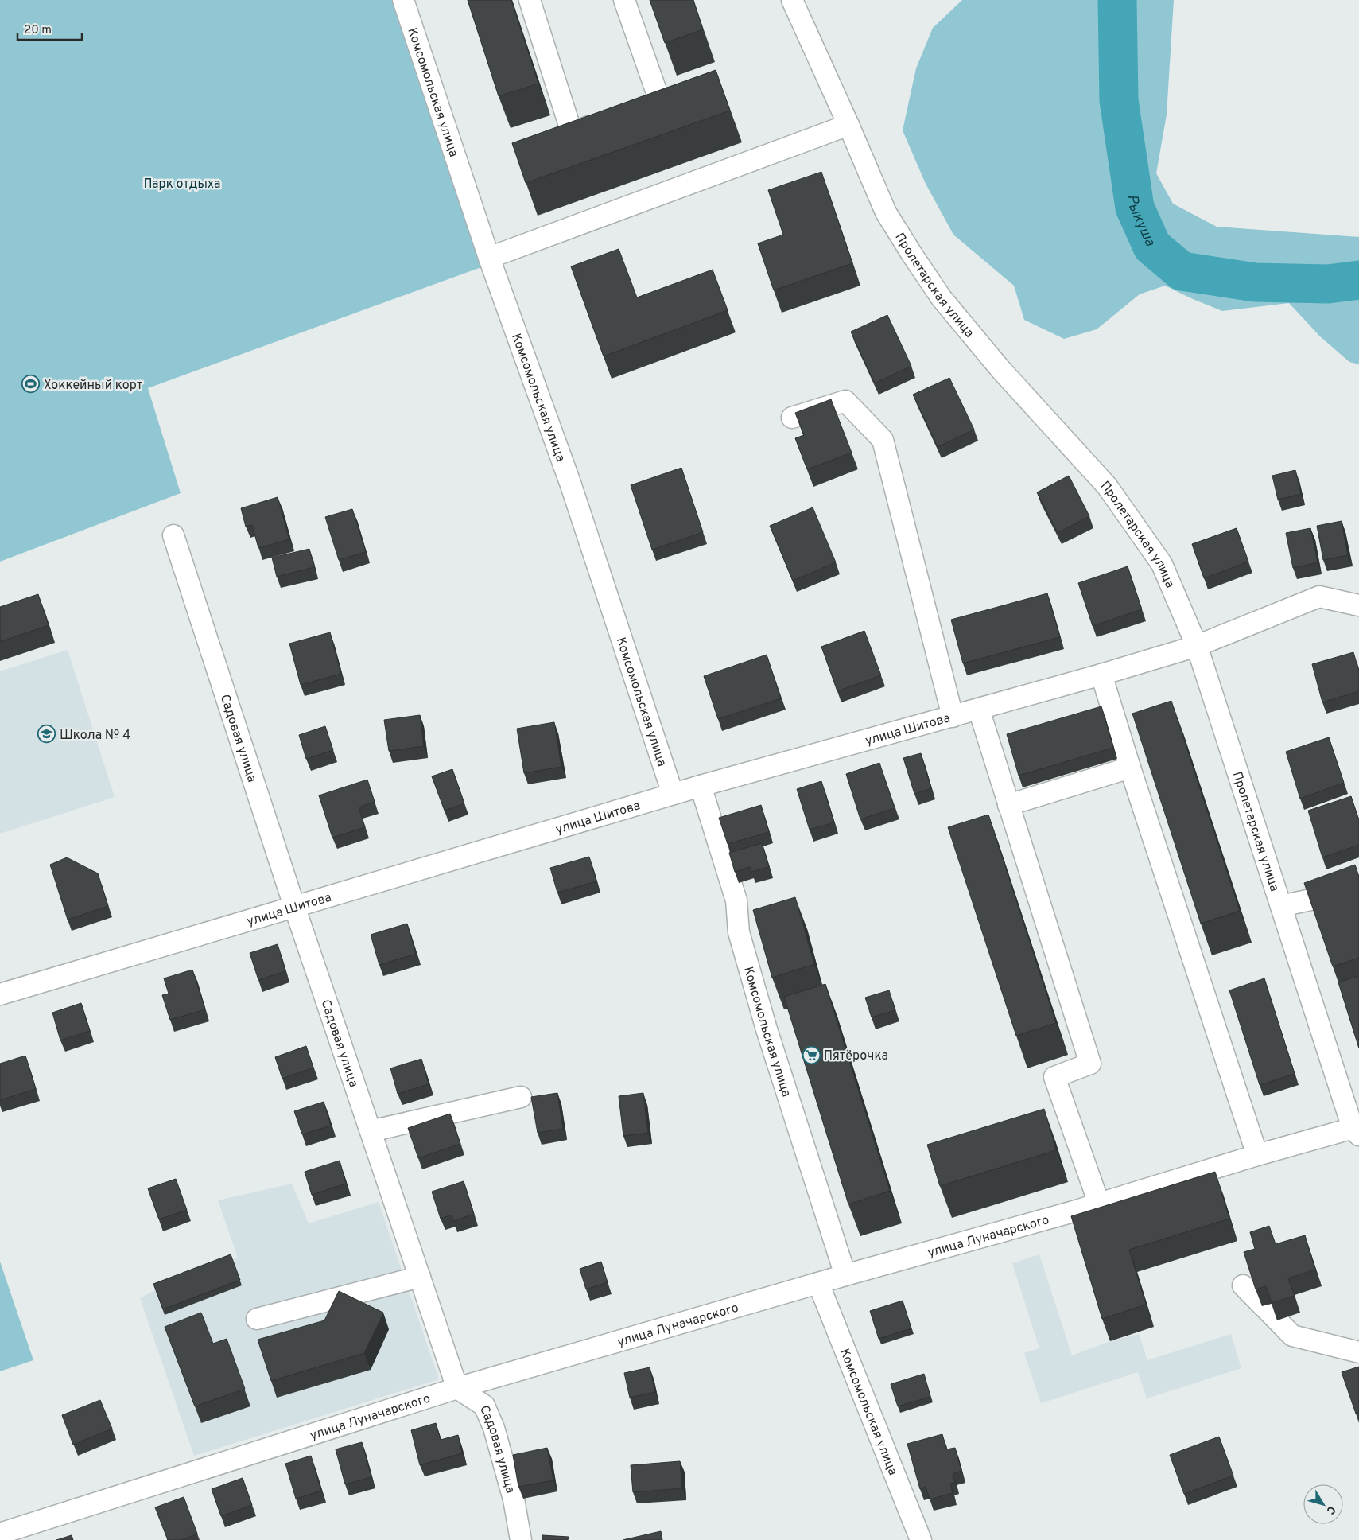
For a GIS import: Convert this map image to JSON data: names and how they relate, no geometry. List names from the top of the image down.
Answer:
{
  "streets": {
    "street": [
      "Комсомольская улица",
      "Пролетарская улица",
      "улица Шитова",
      "Садовая улица",
      "улица Луначарского"
    ]
  },
  "crossings": [
    ["Комсомольская улица", "улица Шитова"],
    ["Комсомольская улица", "улица Луначарского"],
    ["Пролетарская улица", "улица Шитова"],
    ["Пролетарская улица", "улица Луначарского"],
    ["улица Шитова", "Садовая улица"],
    ["Садовая улица", "улица Луначарского"]
  ],
  "water": ["Рыкуша"],
  "parks": ["Парк отдыха"],
  "places": {
    "sports": ["Хоккейный корт"],
    "school or university": ["Школа № 4"],
    "supermarket": ["Пятёрочка"]
  },
  "scale_bar": "20 m",
  "north": "bottom right"
}
